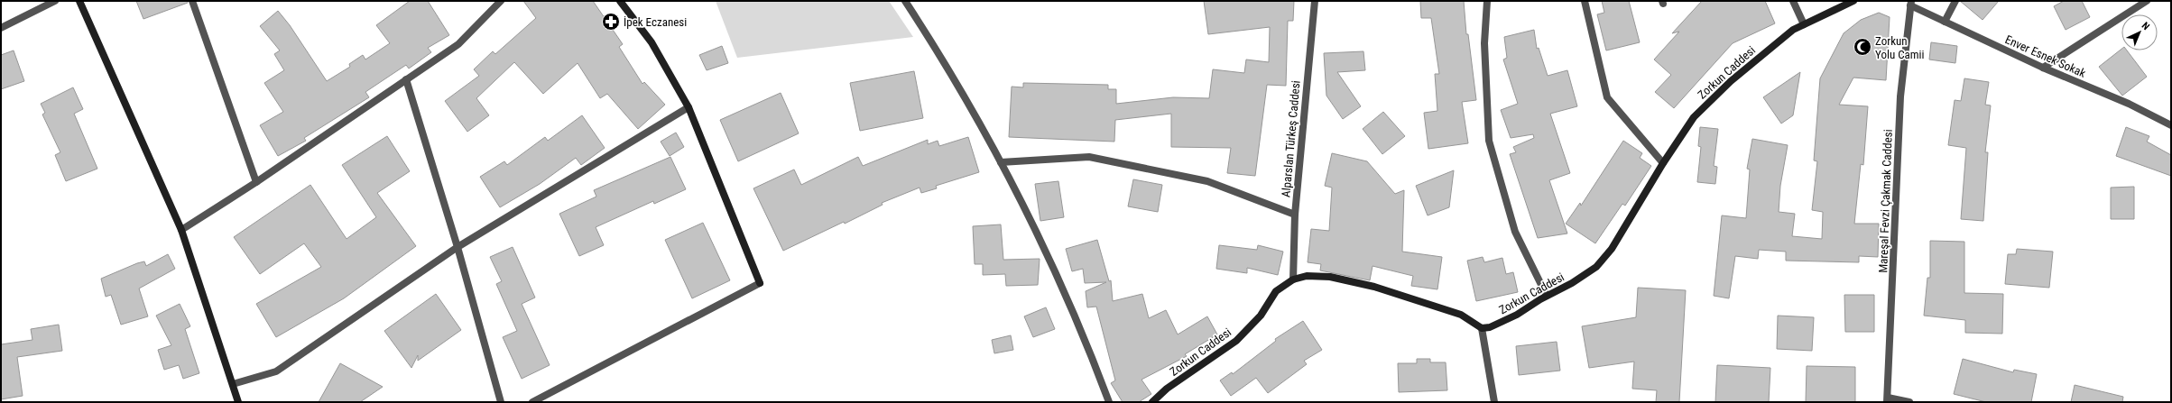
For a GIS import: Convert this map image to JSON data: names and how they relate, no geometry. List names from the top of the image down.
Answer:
{
  "streets": {
    "street": [
      "Enver Esnek Sokak",
      "Zorkun Caddesi",
      "Alparslan Türkeş Caddesi",
      "Mareşal Fevzi Çakmak Caddesi"
    ]
  },
  "crossings": [
    ["Enver Esnek Sokak", "Mareşal Fevzi Çakmak Caddesi"],
    ["Zorkun Caddesi", "Alparslan Türkeş Caddesi"]
  ],
  "places": {
    "pharmacy": ["İpek Eczanesi"],
    "mosque": ["Zorkun Yolu Camii"]
  },
  "north": "top right"
}
